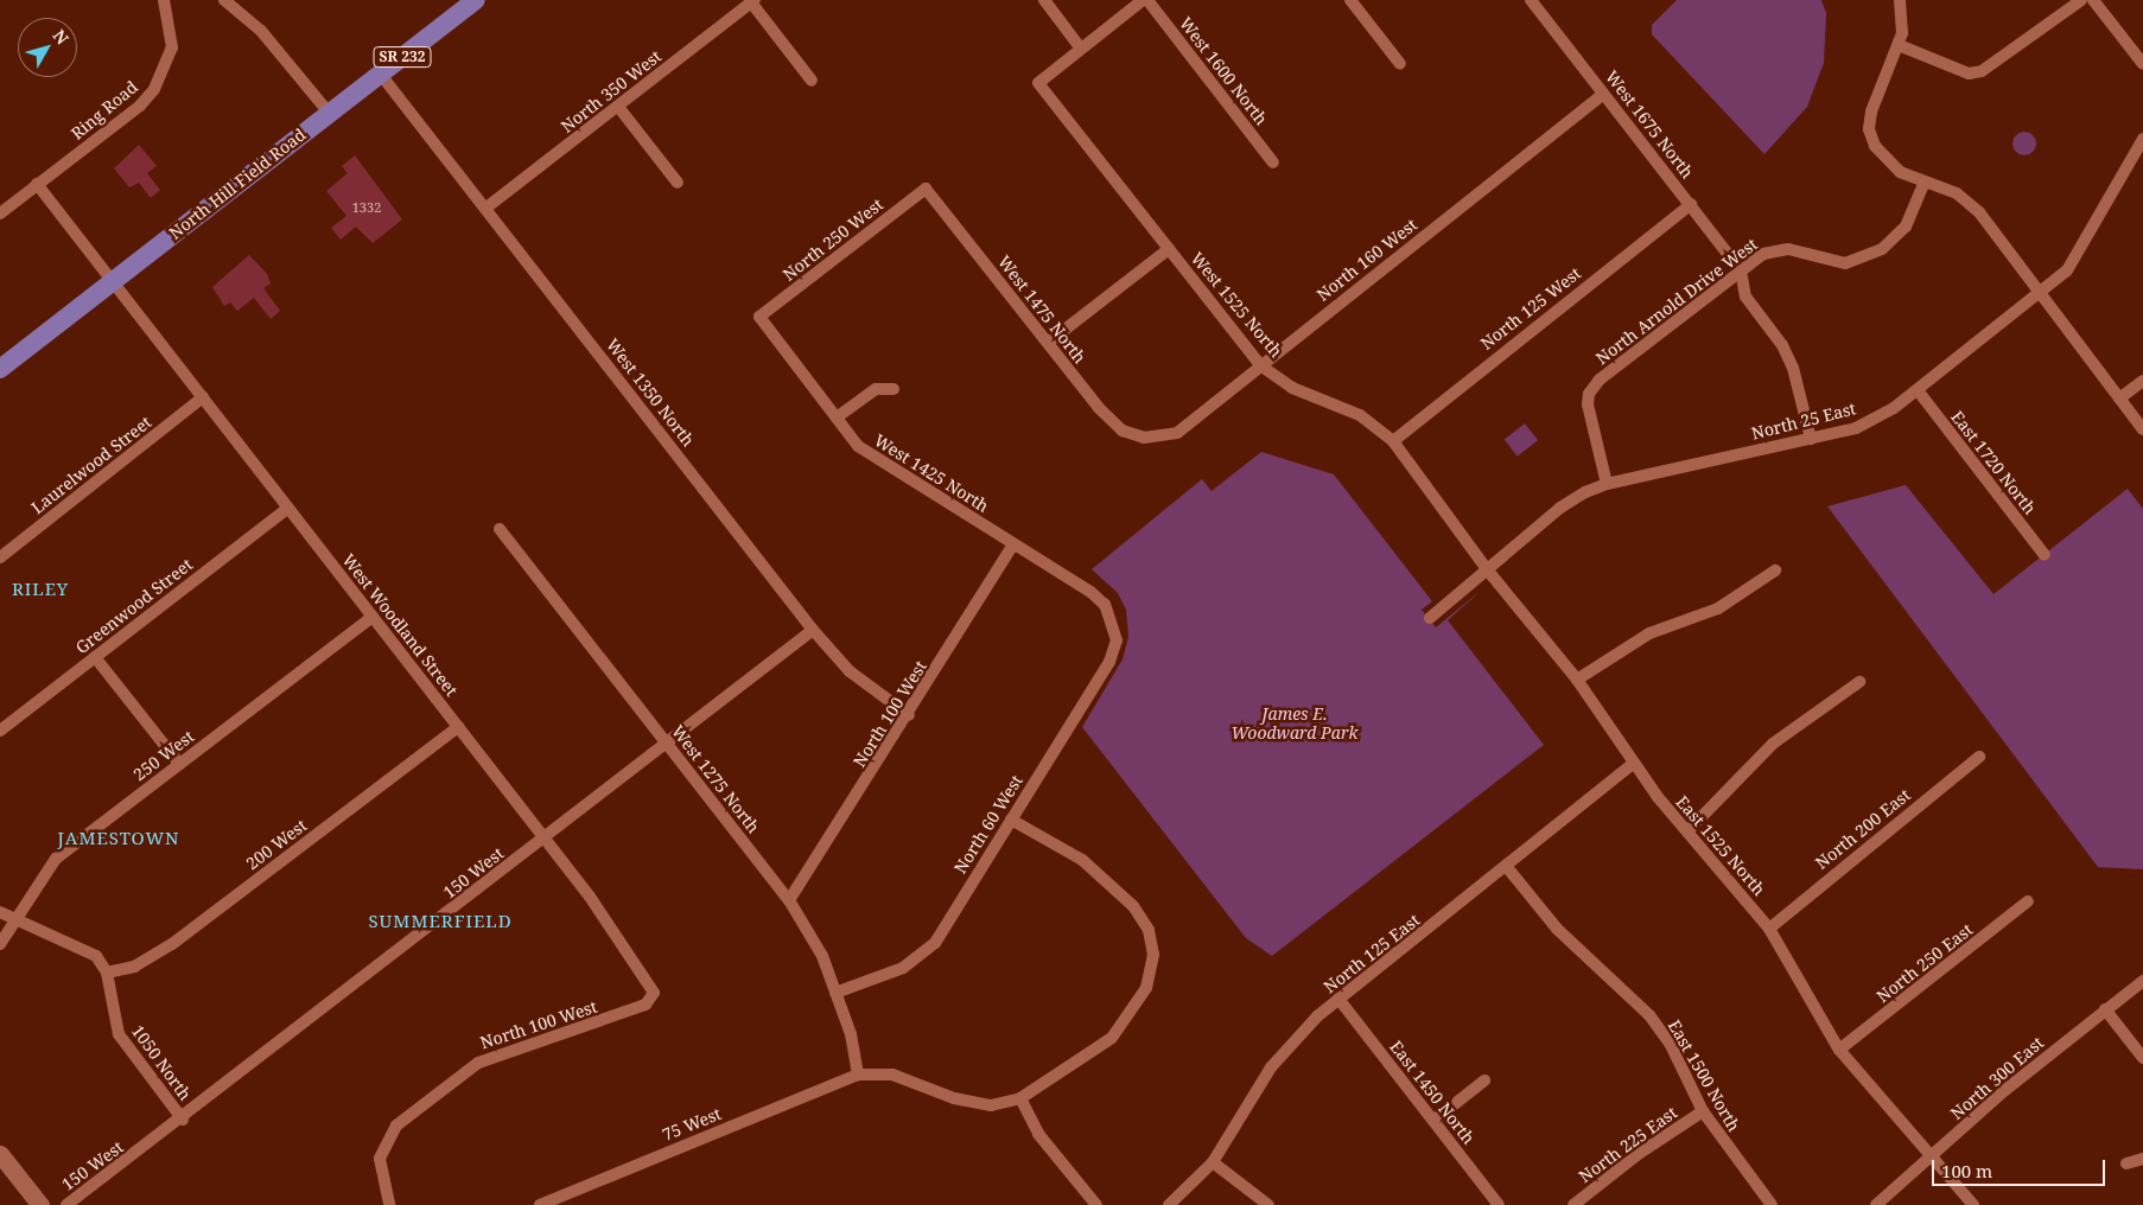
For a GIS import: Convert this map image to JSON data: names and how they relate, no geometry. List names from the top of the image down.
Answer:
{
  "streets": {
    "main road": ["SR 232", "North Hill Field Road"],
    "street": [
      "West 1600 North",
      "North 350 West",
      "Ring Road",
      "West 1675 North",
      "North 250 West",
      "North 160 West",
      "North Arnold Drive West",
      "West 1525 North",
      "North 125 West",
      "West 1475 North",
      "West 1350 North",
      "North 25 East",
      "East 1720 North",
      "Laurelwood Street",
      "West 1425 North",
      "Greenwood Street",
      "West Woodland Street",
      "North 100 West",
      "250 West",
      "West 1275 North",
      "North 60 West",
      "North 200 East",
      "200 West",
      "East 1525 North",
      "150 West",
      "North 125 East",
      "North 250 East",
      "1050 North",
      "East 1500 North",
      "North 300 East",
      "East 1450 North",
      "75 West",
      "North 225 East"
    ]
  },
  "crossings": [
    ["North 350 West", "West 1350 North"],
    ["Ring Road", "West Woodland Street"],
    ["West 1675 North", "North 160 West"],
    ["West 1675 North", "North Arnold Drive West"],
    ["West 1675 North", "North 125 West"],
    ["North Hill Field Road", "West 1350 North"],
    ["North Hill Field Road", "West Woodland Street"],
    ["North 250 West", "West 1475 North"],
    ["North 250 West", "West 1425 North"],
    ["North 160 West", "West 1525 North"],
    ["North 160 West", "West 1475 North"],
    ["North Arnold Drive West", "North 25 East"],
    ["West 1525 North", "North 125 West"],
    ["West 1525 North", "East 1525 North"],
    ["West 1350 North", "North 100 West"],
    ["West 1350 North", "150 West"],
    ["North 25 East", "East 1720 North"],
    ["North 25 East", "East 1525 North"],
    ["Laurelwood Street", "West Woodland Street"],
    ["West 1425 North", "North 100 West"],
    ["West 1425 North", "North 60 West"],
    ["Greenwood Street", "West Woodland Street"],
    ["West Woodland Street", "North 100 West"],
    ["West Woodland Street", "250 West"],
    ["West Woodland Street", "200 West"],
    ["West Woodland Street", "150 West"],
    ["North 100 West", "West 1275 North"],
    ["West 1275 North", "North 60 West"],
    ["West 1275 North", "150 West"],
    ["West 1275 North", "75 West"],
    ["North 200 East", "East 1525 North"],
    ["200 West", "1050 North"],
    ["East 1525 North", "North 125 East"],
    ["East 1525 North", "North 250 East"],
    ["East 1525 North", "North 300 East"],
    ["150 West", "1050 North"],
    ["North 125 East", "East 1500 North"],
    ["North 125 East", "East 1450 North"],
    ["East 1500 North", "North 225 East"]
  ],
  "districts": ["RILEY", "JAMESTOWN", "SUMMERFIELD"],
  "parks": ["James E. Woodward Park"],
  "house_numbers": ["1332"],
  "scale_bar": "100 m",
  "north": "top right"
}
